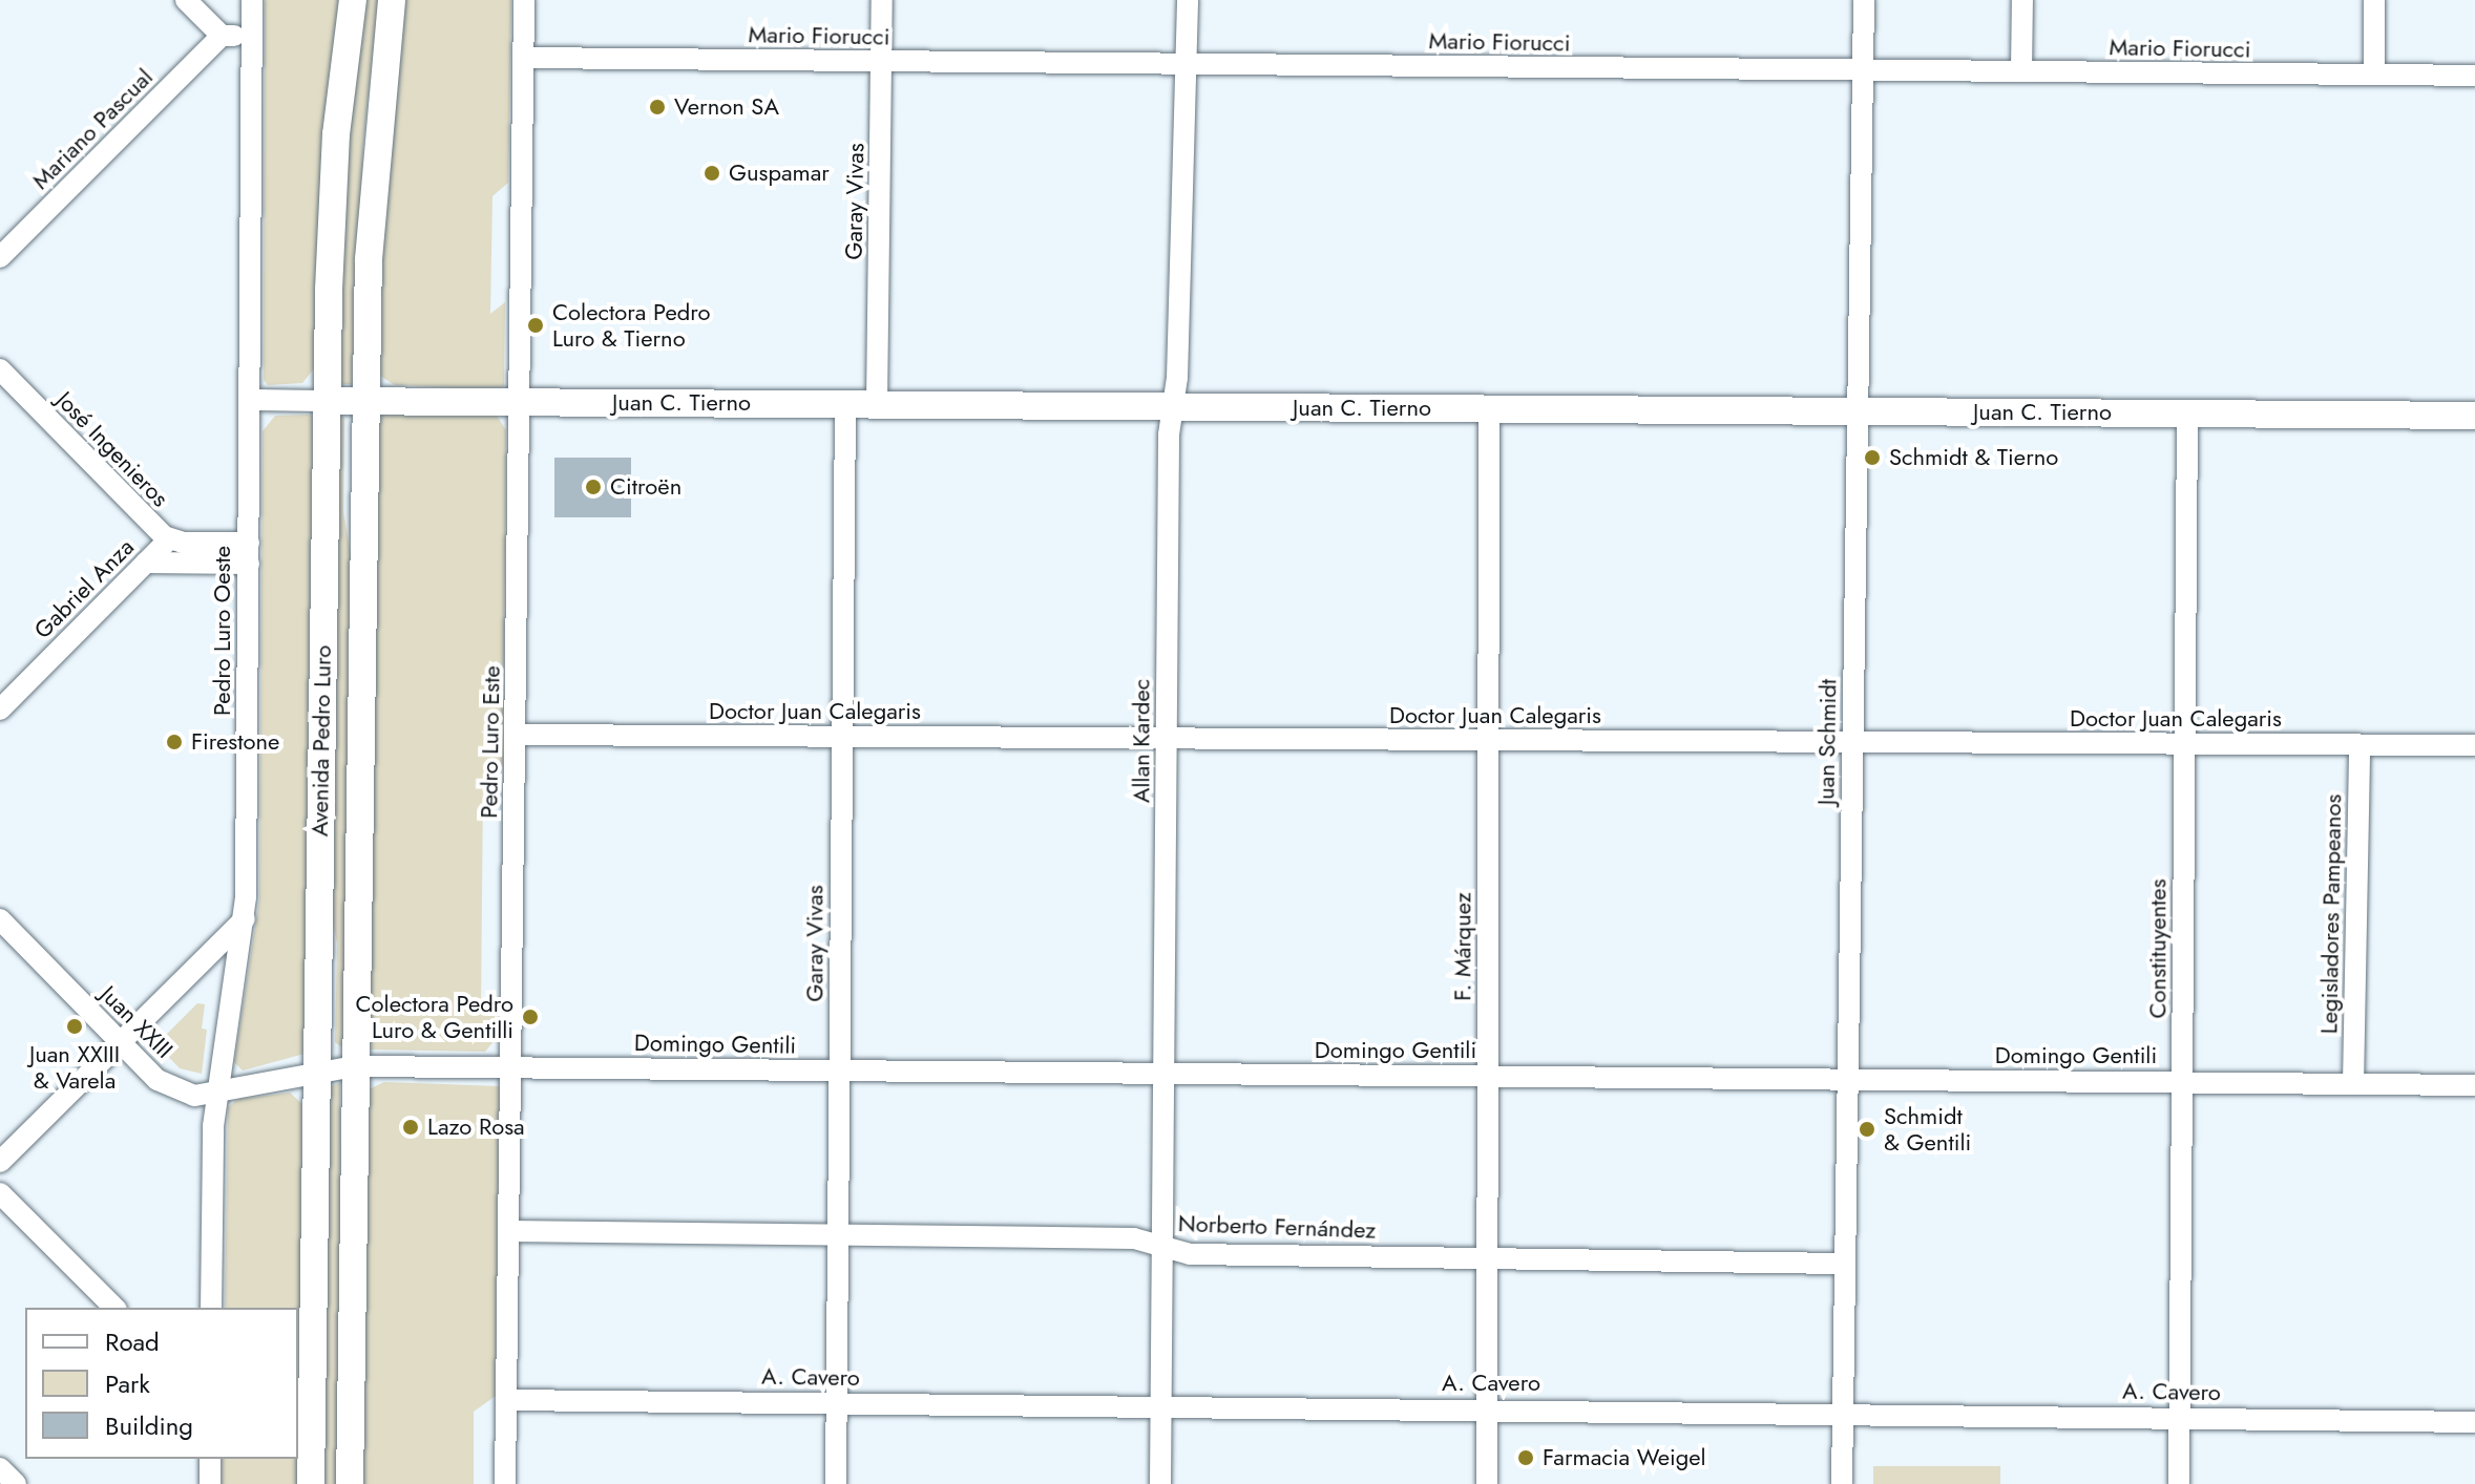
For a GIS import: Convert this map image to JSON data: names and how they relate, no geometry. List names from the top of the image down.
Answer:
{
  "streets": {
    "main road": ["Juan C. Tierno", "Avenida Pedro Luro"],
    "street": [
      "Mario Fiorucci",
      "Mariano Pascual",
      "Garay Vivas",
      "José Ingenieros",
      "Gabriel Anza",
      "Pedro Luro Oeste",
      "Doctor Juan Calegaris",
      "Allan Kardec",
      "Pedro Luro Este",
      "Juan Schmidt",
      "Legisladores Pampeanos",
      "F. Márquez",
      "Constituyentes",
      "Juan XXIII",
      "Domingo Gentili",
      "Norberto Fernández",
      "A. Cavero"
    ]
  },
  "crossings": [
    ["Mario Fiorucci", "Garay Vivas"],
    ["Mario Fiorucci", "Allan Kardec"],
    ["Mario Fiorucci", "Pedro Luro Este"],
    ["Mario Fiorucci", "Juan Schmidt"],
    ["Garay Vivas", "Juan C. Tierno"],
    ["Garay Vivas", "Doctor Juan Calegaris"],
    ["Garay Vivas", "Domingo Gentili"],
    ["Garay Vivas", "Norberto Fernández"],
    ["Garay Vivas", "A. Cavero"],
    ["Juan C. Tierno", "Pedro Luro Oeste"],
    ["Juan C. Tierno", "Avenida Pedro Luro"],
    ["Juan C. Tierno", "Allan Kardec"],
    ["Juan C. Tierno", "Pedro Luro Este"],
    ["Juan C. Tierno", "Juan Schmidt"],
    ["Juan C. Tierno", "F. Márquez"],
    ["Juan C. Tierno", "Constituyentes"],
    ["José Ingenieros", "Gabriel Anza"],
    ["José Ingenieros", "Pedro Luro Oeste"],
    ["Pedro Luro Oeste", "Juan XXIII"],
    ["Doctor Juan Calegaris", "Allan Kardec"],
    ["Doctor Juan Calegaris", "Pedro Luro Este"],
    ["Doctor Juan Calegaris", "Juan Schmidt"],
    ["Doctor Juan Calegaris", "Legisladores Pampeanos"],
    ["Doctor Juan Calegaris", "F. Márquez"],
    ["Doctor Juan Calegaris", "Constituyentes"],
    ["Avenida Pedro Luro", "Juan XXIII"],
    ["Avenida Pedro Luro", "Domingo Gentili"],
    ["Allan Kardec", "Domingo Gentili"],
    ["Allan Kardec", "Norberto Fernández"],
    ["Allan Kardec", "A. Cavero"],
    ["Pedro Luro Este", "Domingo Gentili"],
    ["Pedro Luro Este", "Norberto Fernández"],
    ["Pedro Luro Este", "A. Cavero"],
    ["Juan Schmidt", "Domingo Gentili"],
    ["Juan Schmidt", "Norberto Fernández"],
    ["Juan Schmidt", "A. Cavero"],
    ["Legisladores Pampeanos", "Domingo Gentili"],
    ["F. Márquez", "Domingo Gentili"],
    ["F. Márquez", "Norberto Fernández"],
    ["F. Márquez", "A. Cavero"],
    ["Constituyentes", "Domingo Gentili"],
    ["Constituyentes", "A. Cavero"],
    ["Juan XXIII", "Domingo Gentili"]
  ],
  "places": [
    "Vernon SA",
    "Guspamar",
    "Colectora Pedro Luro & Tierno",
    "Schmidt & Tierno",
    "Citroën",
    "Firestone",
    "Colectora Pedro Luro & Gentilli",
    "Juan XXIII & Varela",
    "Lazo Rosa",
    "Schmidt & Gentili",
    "Farmacia Weigel"
  ],
  "legend": ["Road", "Park", "Building"]
}
